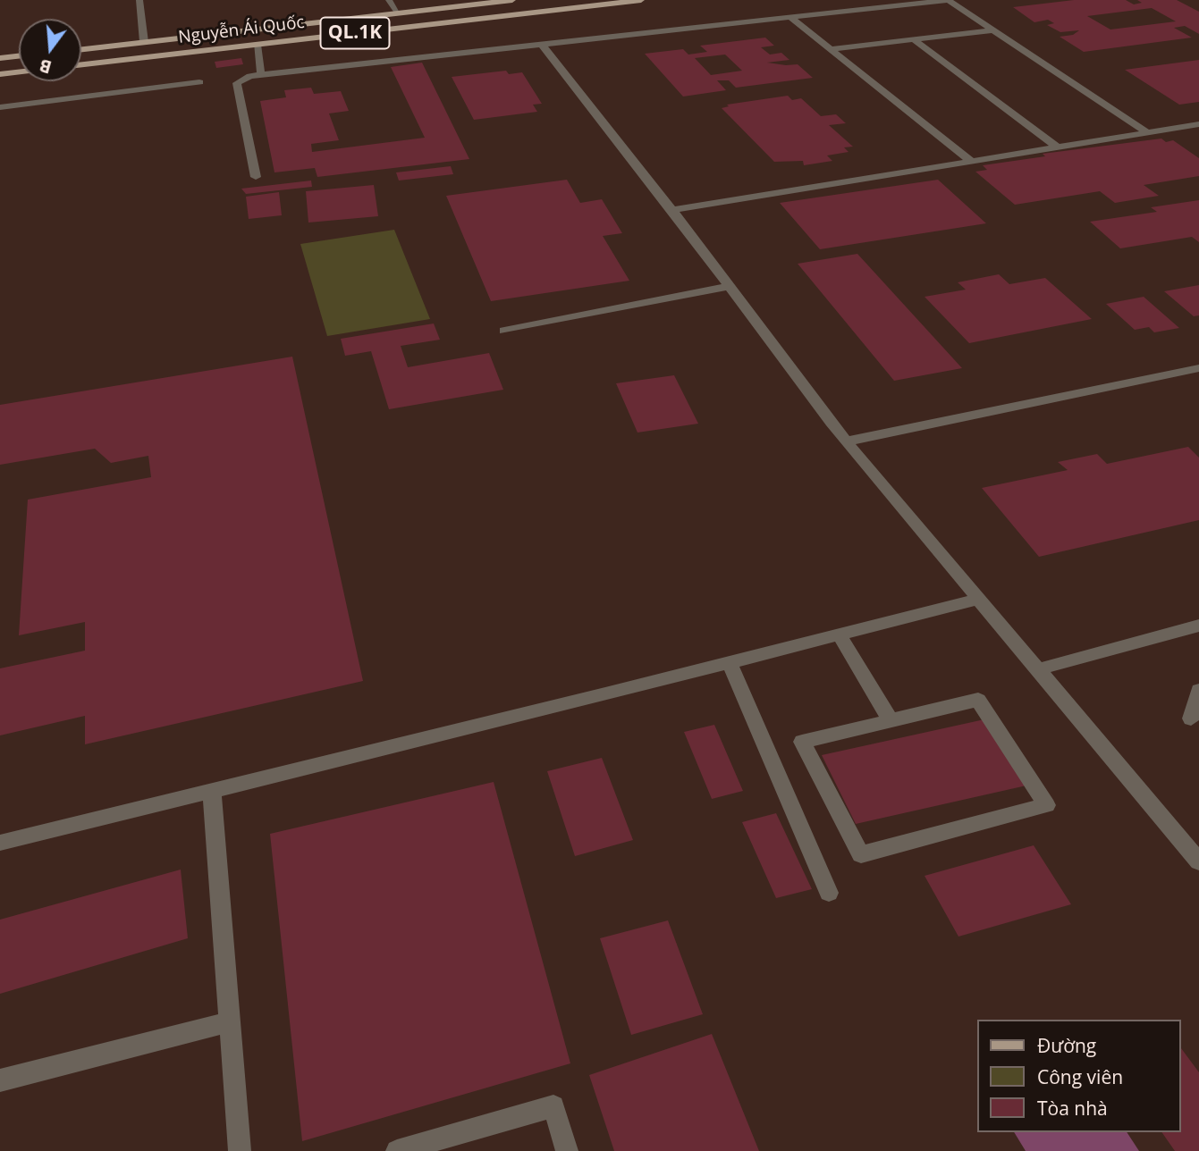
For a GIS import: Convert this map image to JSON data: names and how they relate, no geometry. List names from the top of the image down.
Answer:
{
  "streets": {
    "main road": ["Nguyễn Ái Quốc", "QL.1K"]
  },
  "legend": ["Đường", "Công viên", "Tòa nhà"],
  "north": "bottom"
}
